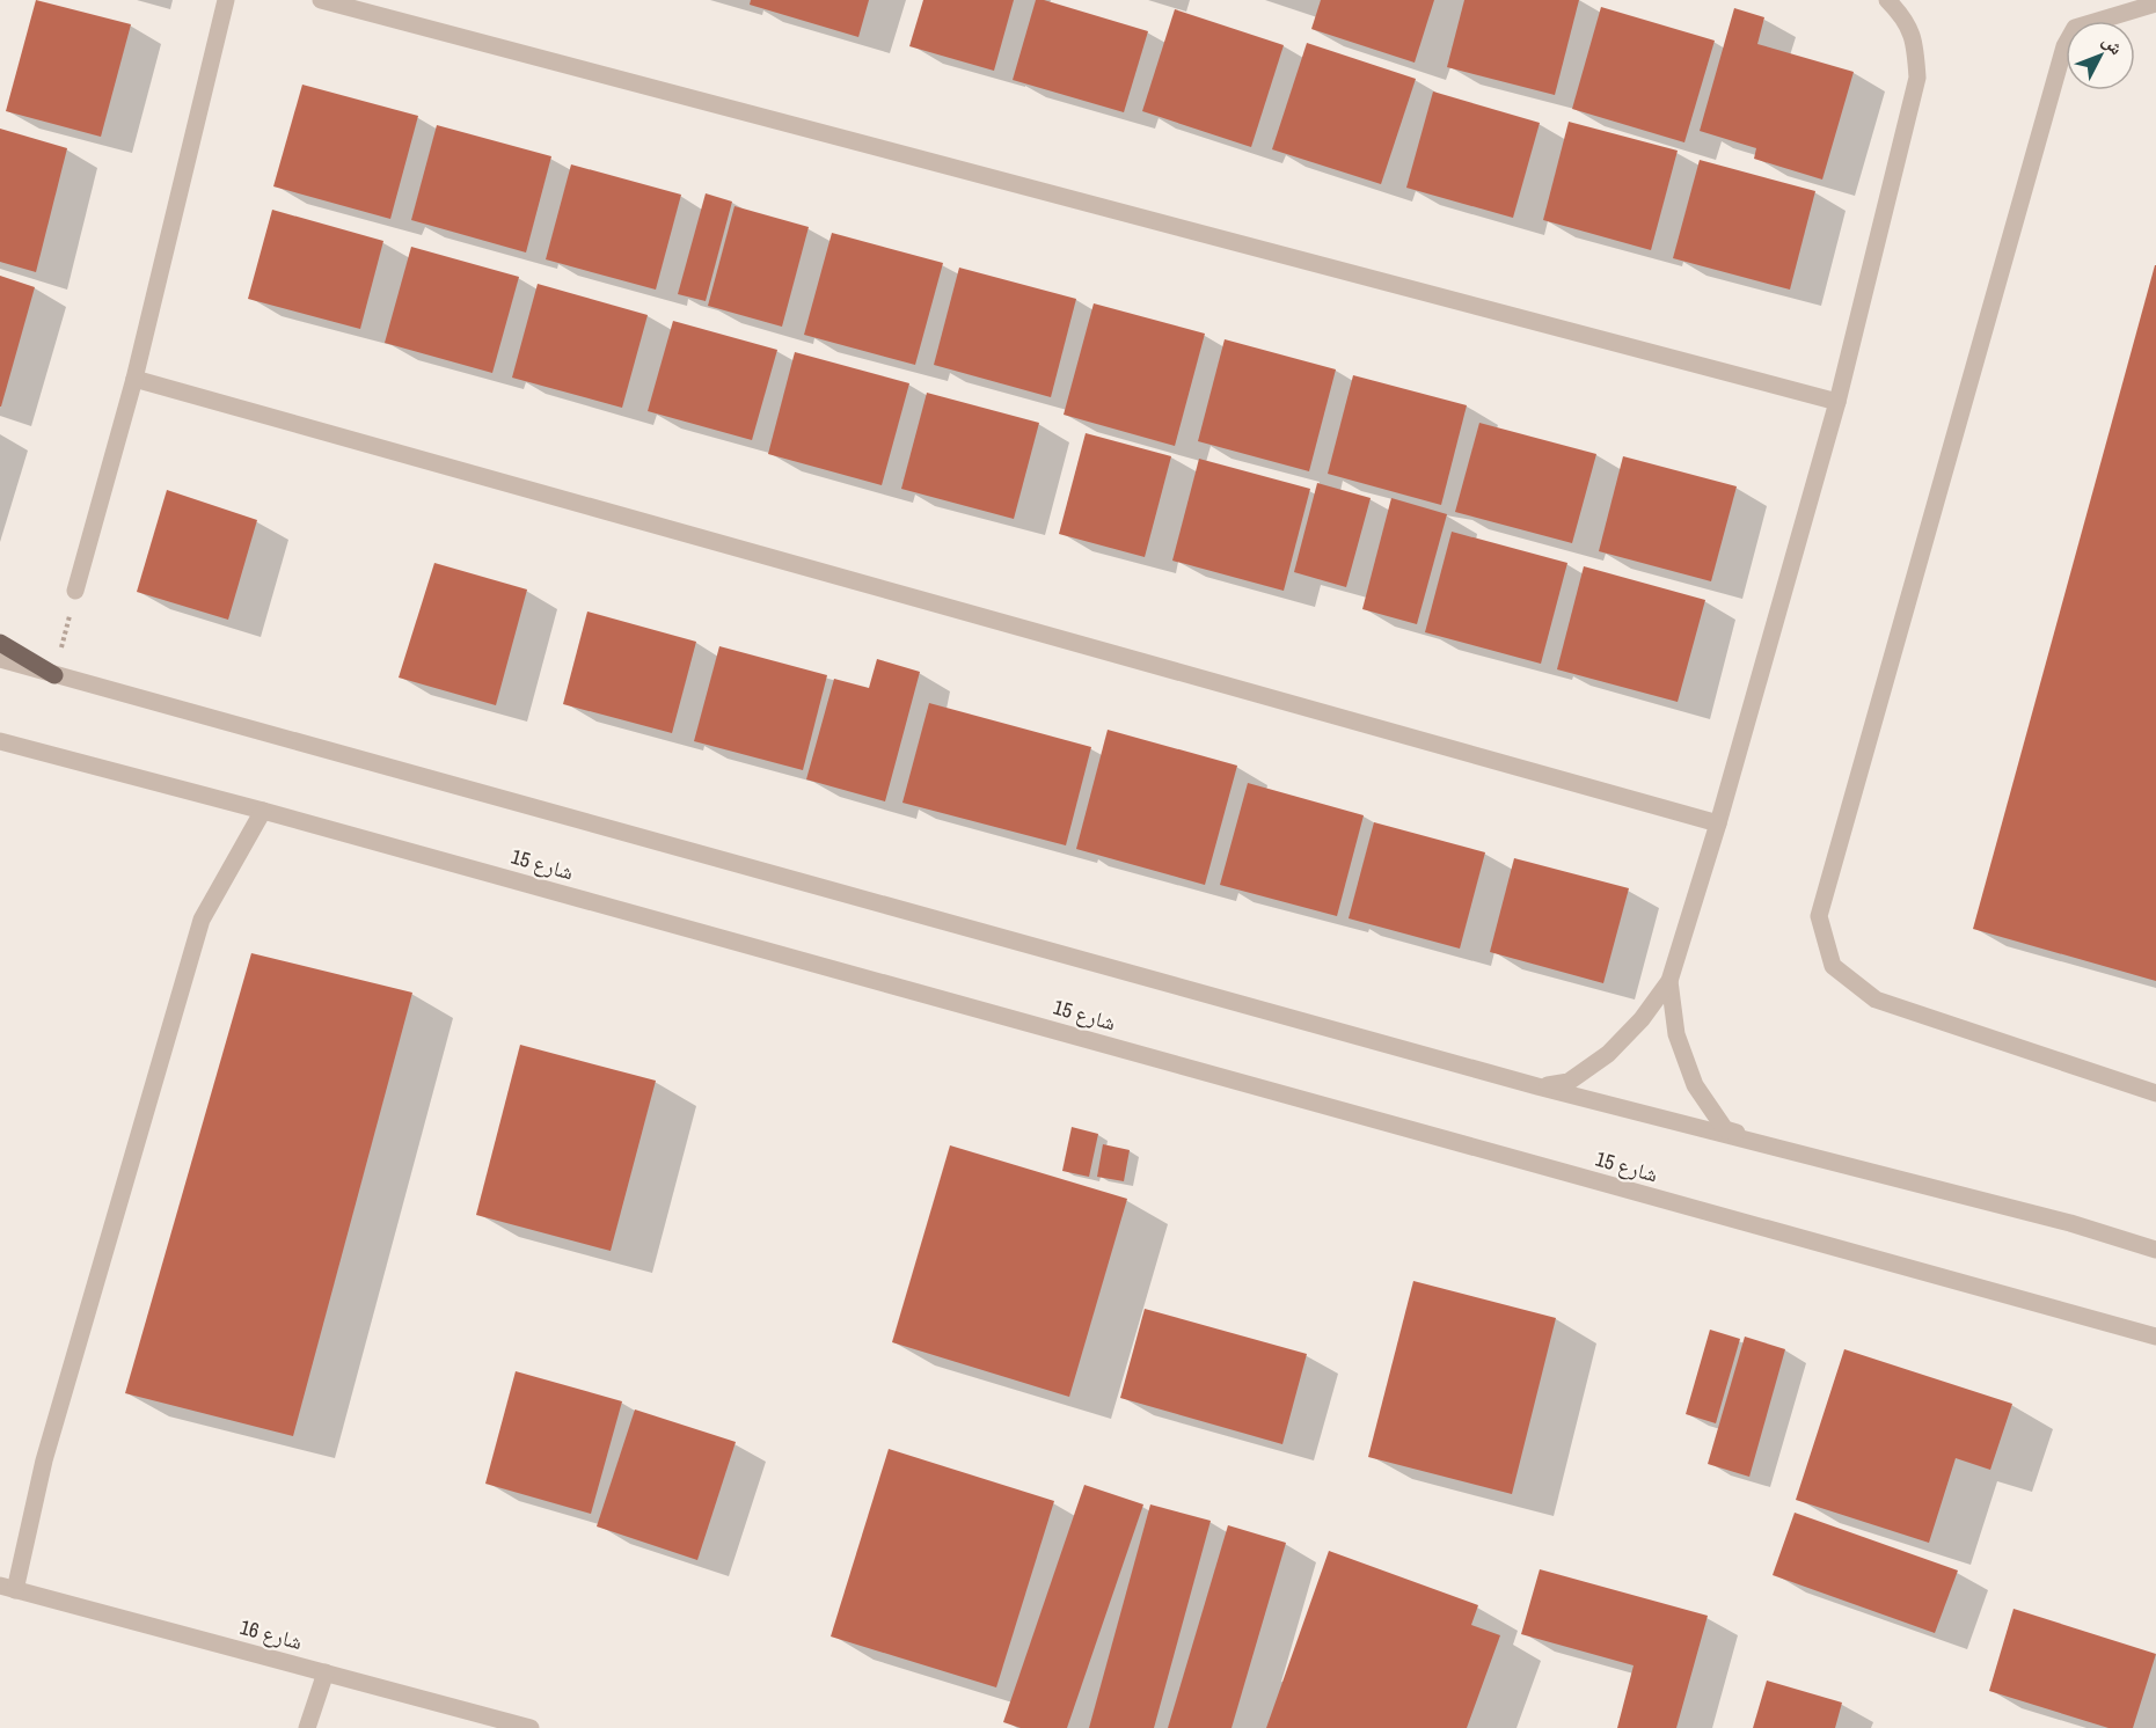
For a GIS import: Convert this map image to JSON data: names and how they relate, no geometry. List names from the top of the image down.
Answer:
{
  "streets": {
    "street": ["شارع 15", "شارع 16"]
  },
  "north": "top right"
}
